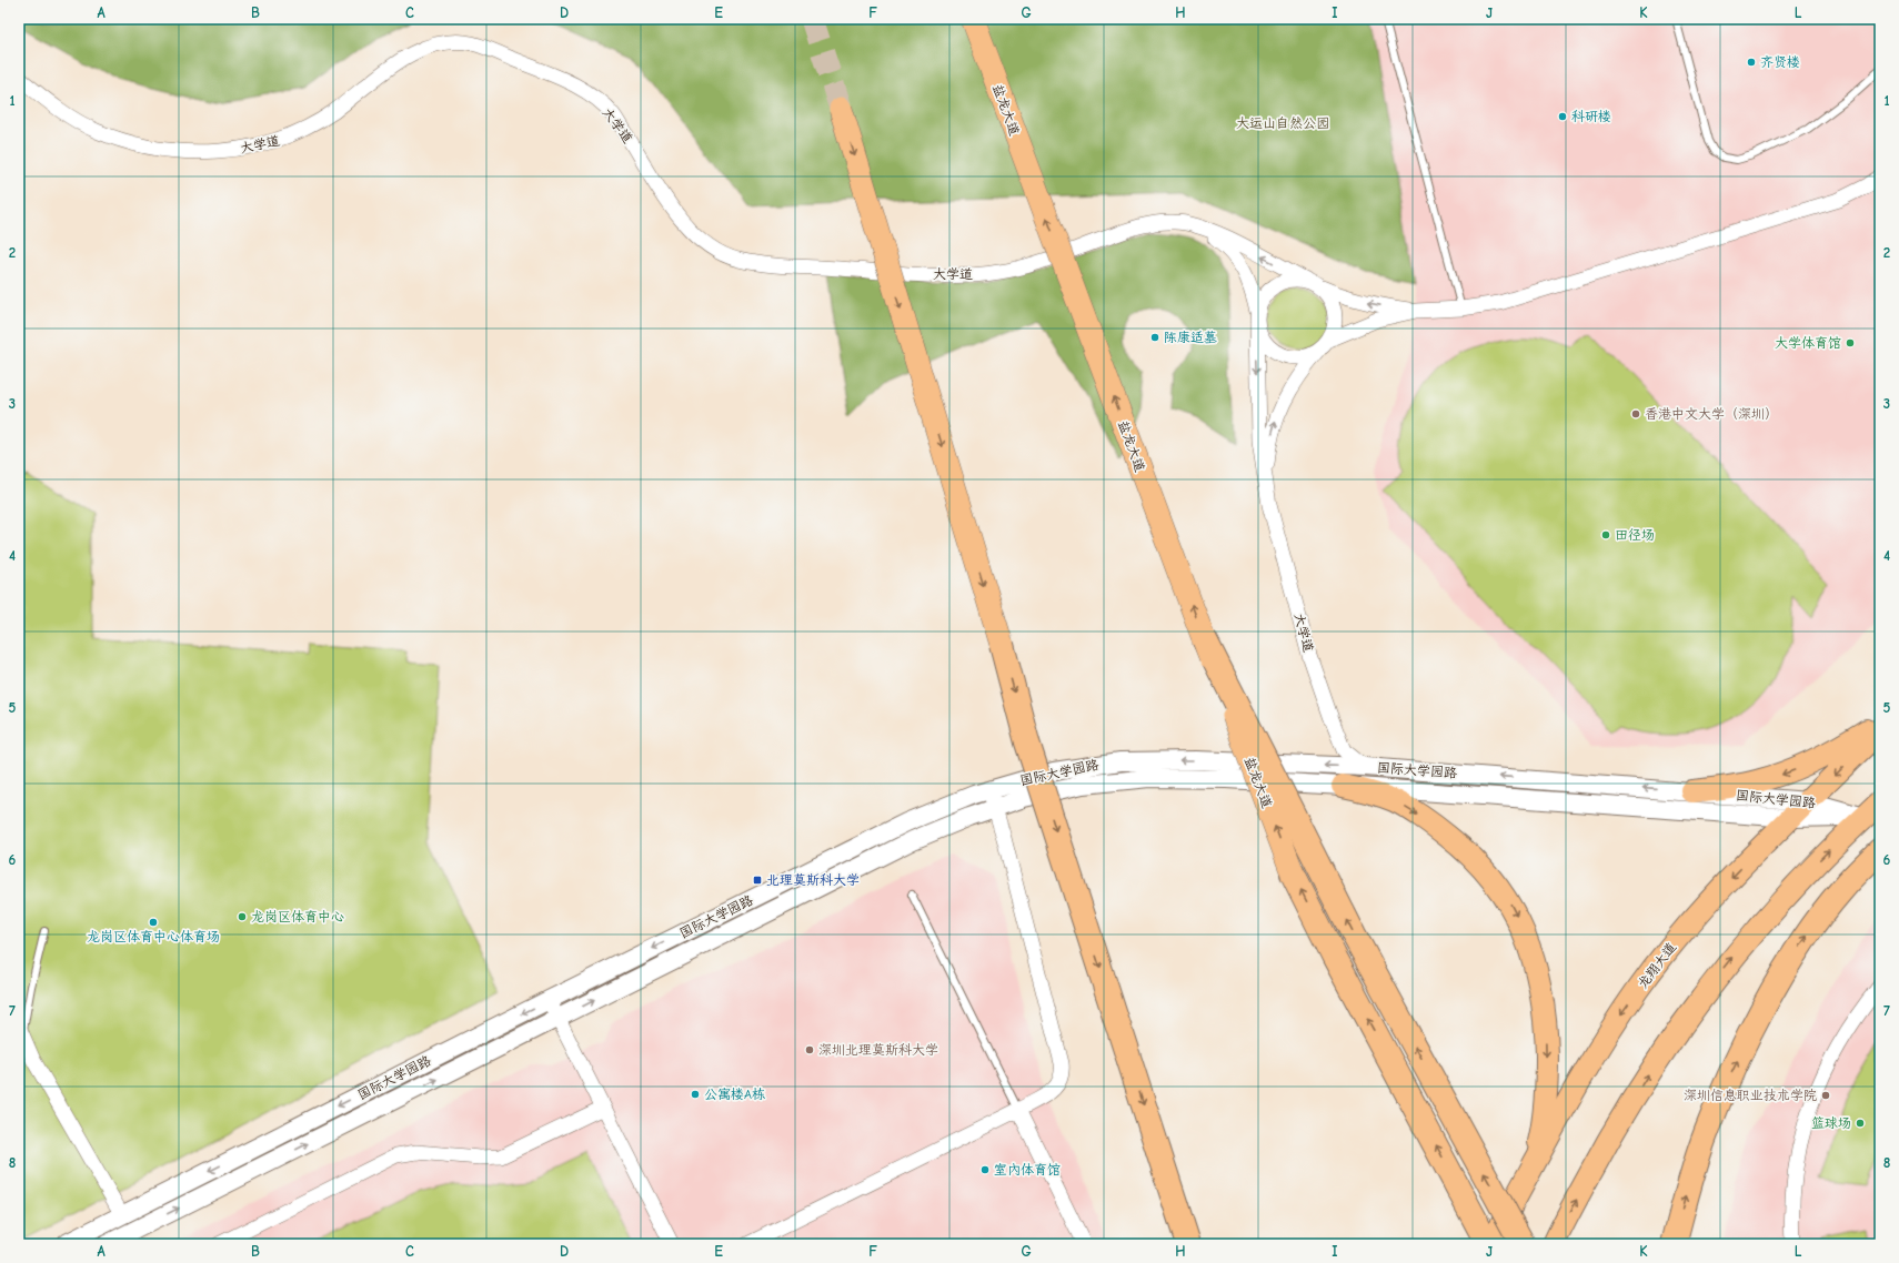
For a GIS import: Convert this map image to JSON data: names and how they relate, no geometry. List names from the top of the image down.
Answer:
{
  "streets": {
    "highway": ["盐龙大道"],
    "main road": ["龙翔大道"],
    "street": ["大学道", "国际大学园路"]
  },
  "crossings": [
    ["大学道", "国际大学园路"],
    ["国际大学园路", "龙翔大道"]
  ],
  "parks": ["大运山自然公园"],
  "places": {
    "other": [
      "齐贤楼",
      "科研楼",
      "陈康适墓",
      "大学体育馆",
      "香港中文大学（深圳）",
      "田径场",
      "龙岗区体育中心",
      "龙岗区体育中心体育场",
      "深圳北理莫斯科大学",
      "公寓楼A栋",
      "深圳信息职业技术学院",
      "篮球场",
      "室内体育馆"
    ],
    "transit": ["北理莫斯科大学"]
  },
  "grid": {
    "columns": [
      "A",
      "B",
      "C",
      "D",
      "E",
      "F",
      "G",
      "H",
      "I",
      "J",
      "K",
      "L"
    ],
    "rows": [
      "1",
      "2",
      "3",
      "4",
      "5",
      "6",
      "7",
      "8"
    ]
  }
}
